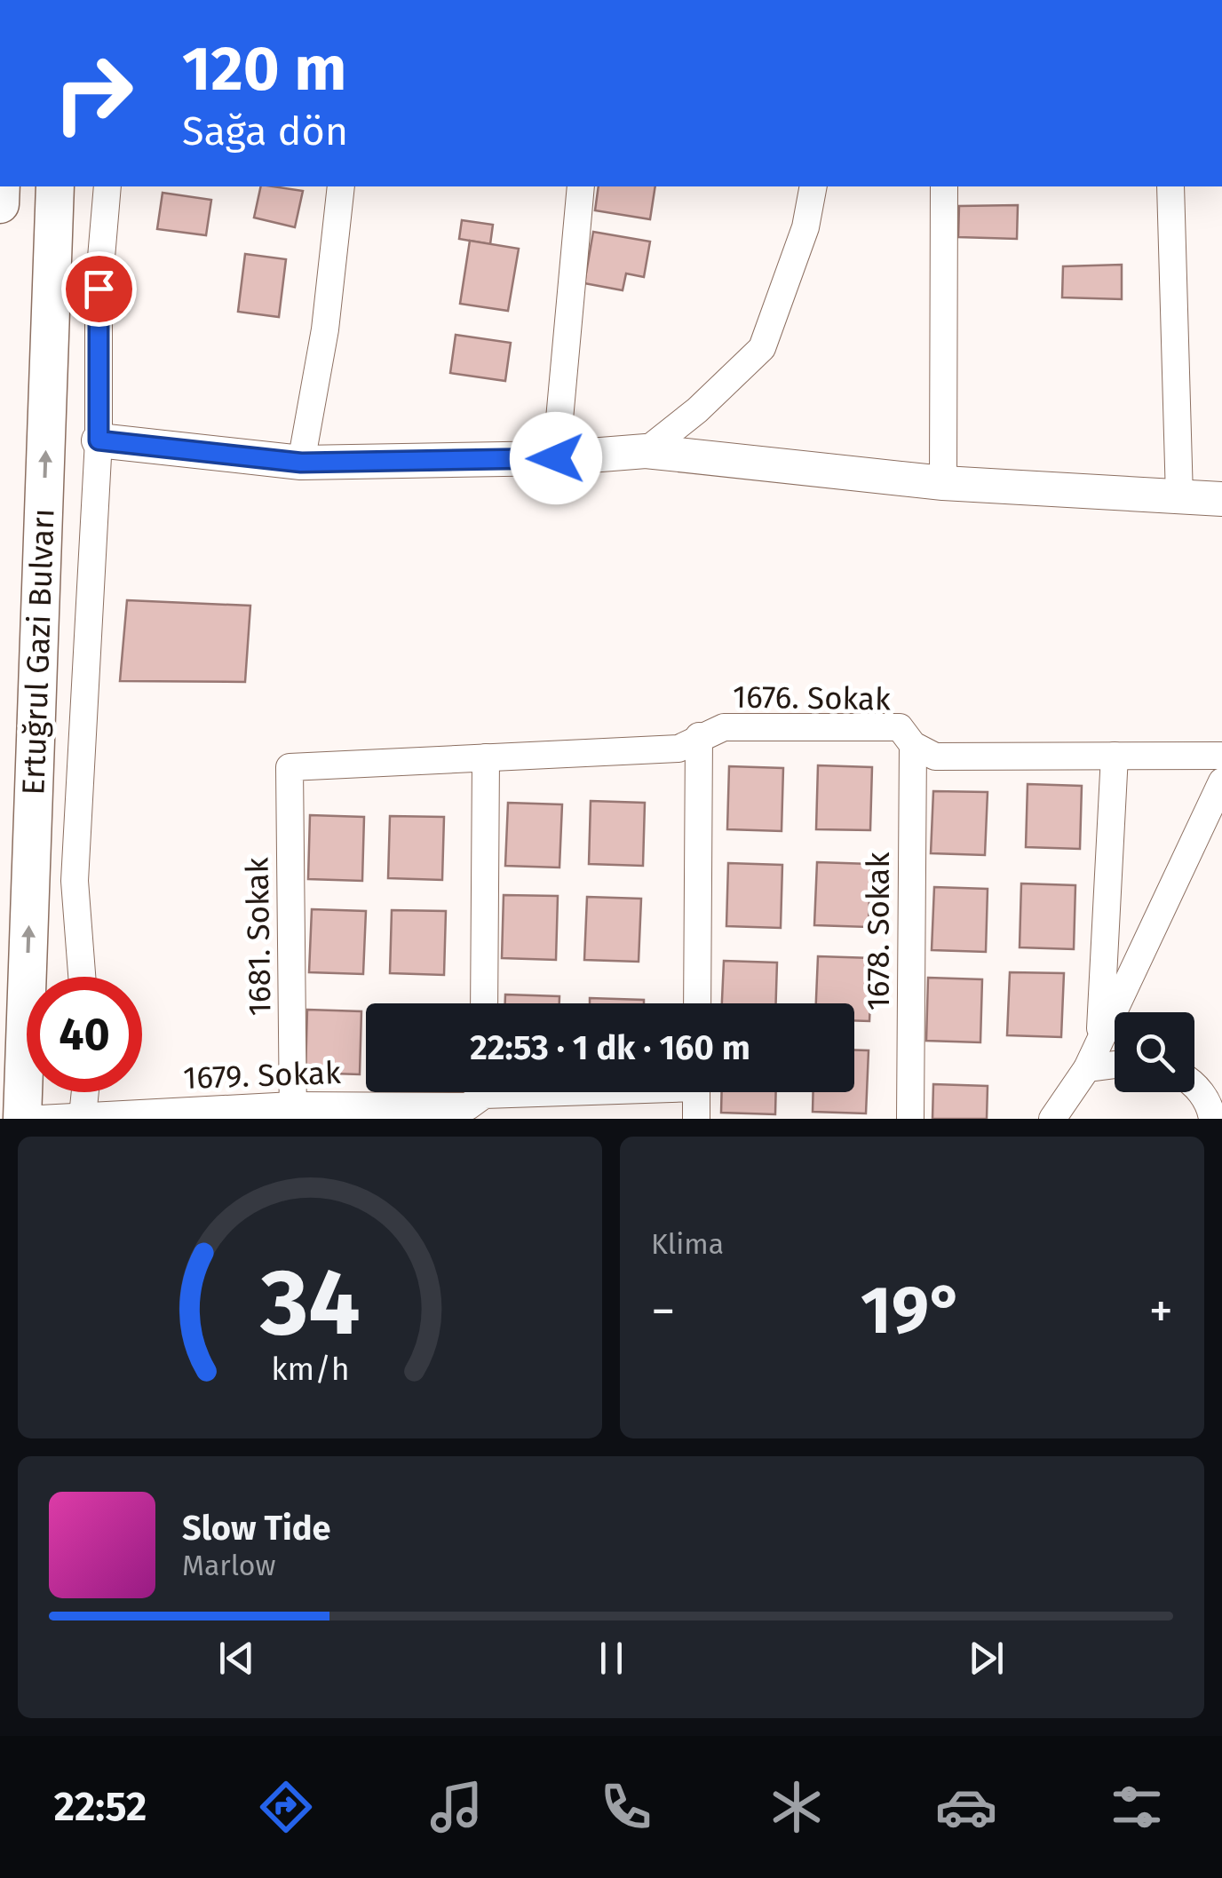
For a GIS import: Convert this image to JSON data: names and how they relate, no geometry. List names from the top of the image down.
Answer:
{
  "streets": {
    "main road": ["Ertuğrul Gazi Bulvarı"],
    "street": [
      "1676. Sokak",
      "1678. Sokak",
      "1681. Sokak",
      "1679. Sokak"
    ]
  },
  "crossings": [
    ["1676. Sokak", "1678. Sokak"],
    ["1676. Sokak", "1681. Sokak"],
    ["1681. Sokak", "1679. Sokak"]
  ],
  "one_way": ["Ertuğrul Gazi Bulvarı"],
  "page": {
    "turn": ["120 m", "Sağa dön"],
    "limit": "40",
    "trip": "22:53 · 1 dk · 160 m",
    "tile": "Klima",
    "heat": ["−", "19°", "+"],
    "song": ["Slow Tide", "Marlow"],
    "tabs": "22:52",
    "gauge": ["34", "km/h"]
  }
}
